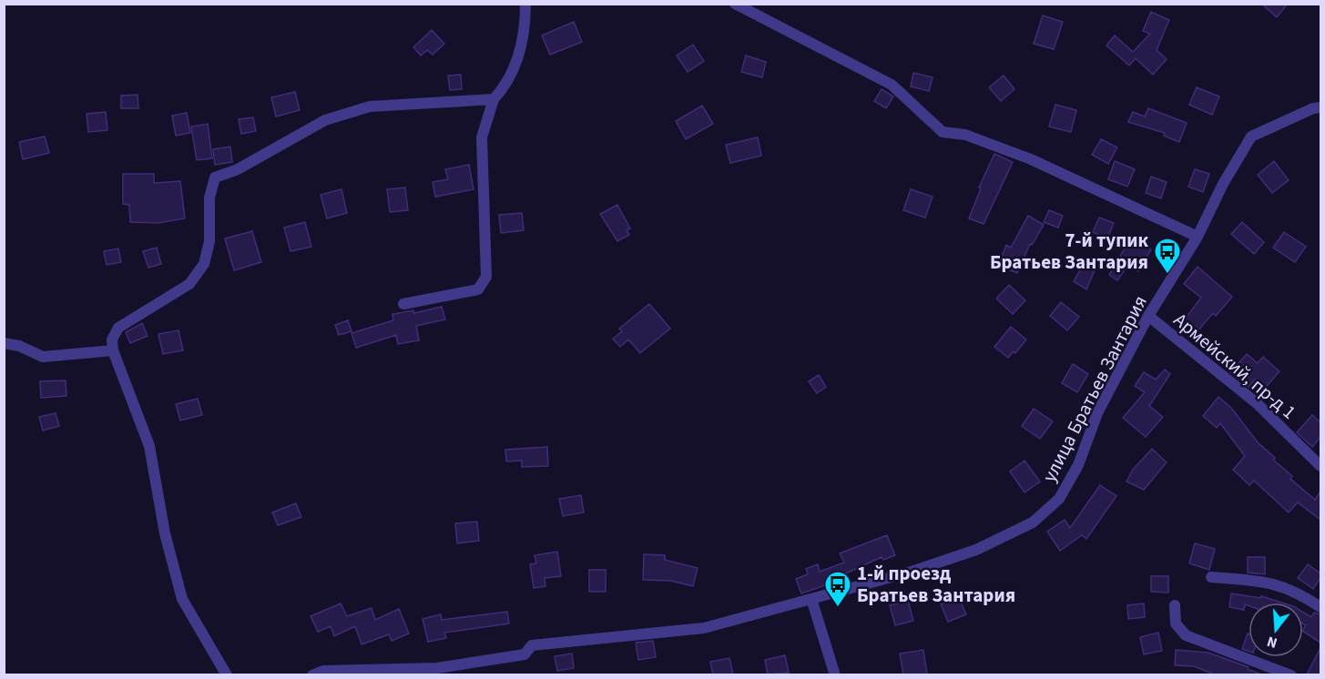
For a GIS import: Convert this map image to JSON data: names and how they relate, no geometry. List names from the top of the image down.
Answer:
{
  "streets": {
    "street": ["Армейский, пр-д 1", "улица Братьев Зантария"]
  },
  "crossings": [
    ["Армейский, пр-д 1", "улица Братьев Зантария"]
  ],
  "places": {
    "bus stop": ["7-й тупик Братьев Зантария", "1-й проезд Братьев Зантария"]
  },
  "north": "bottom"
}
